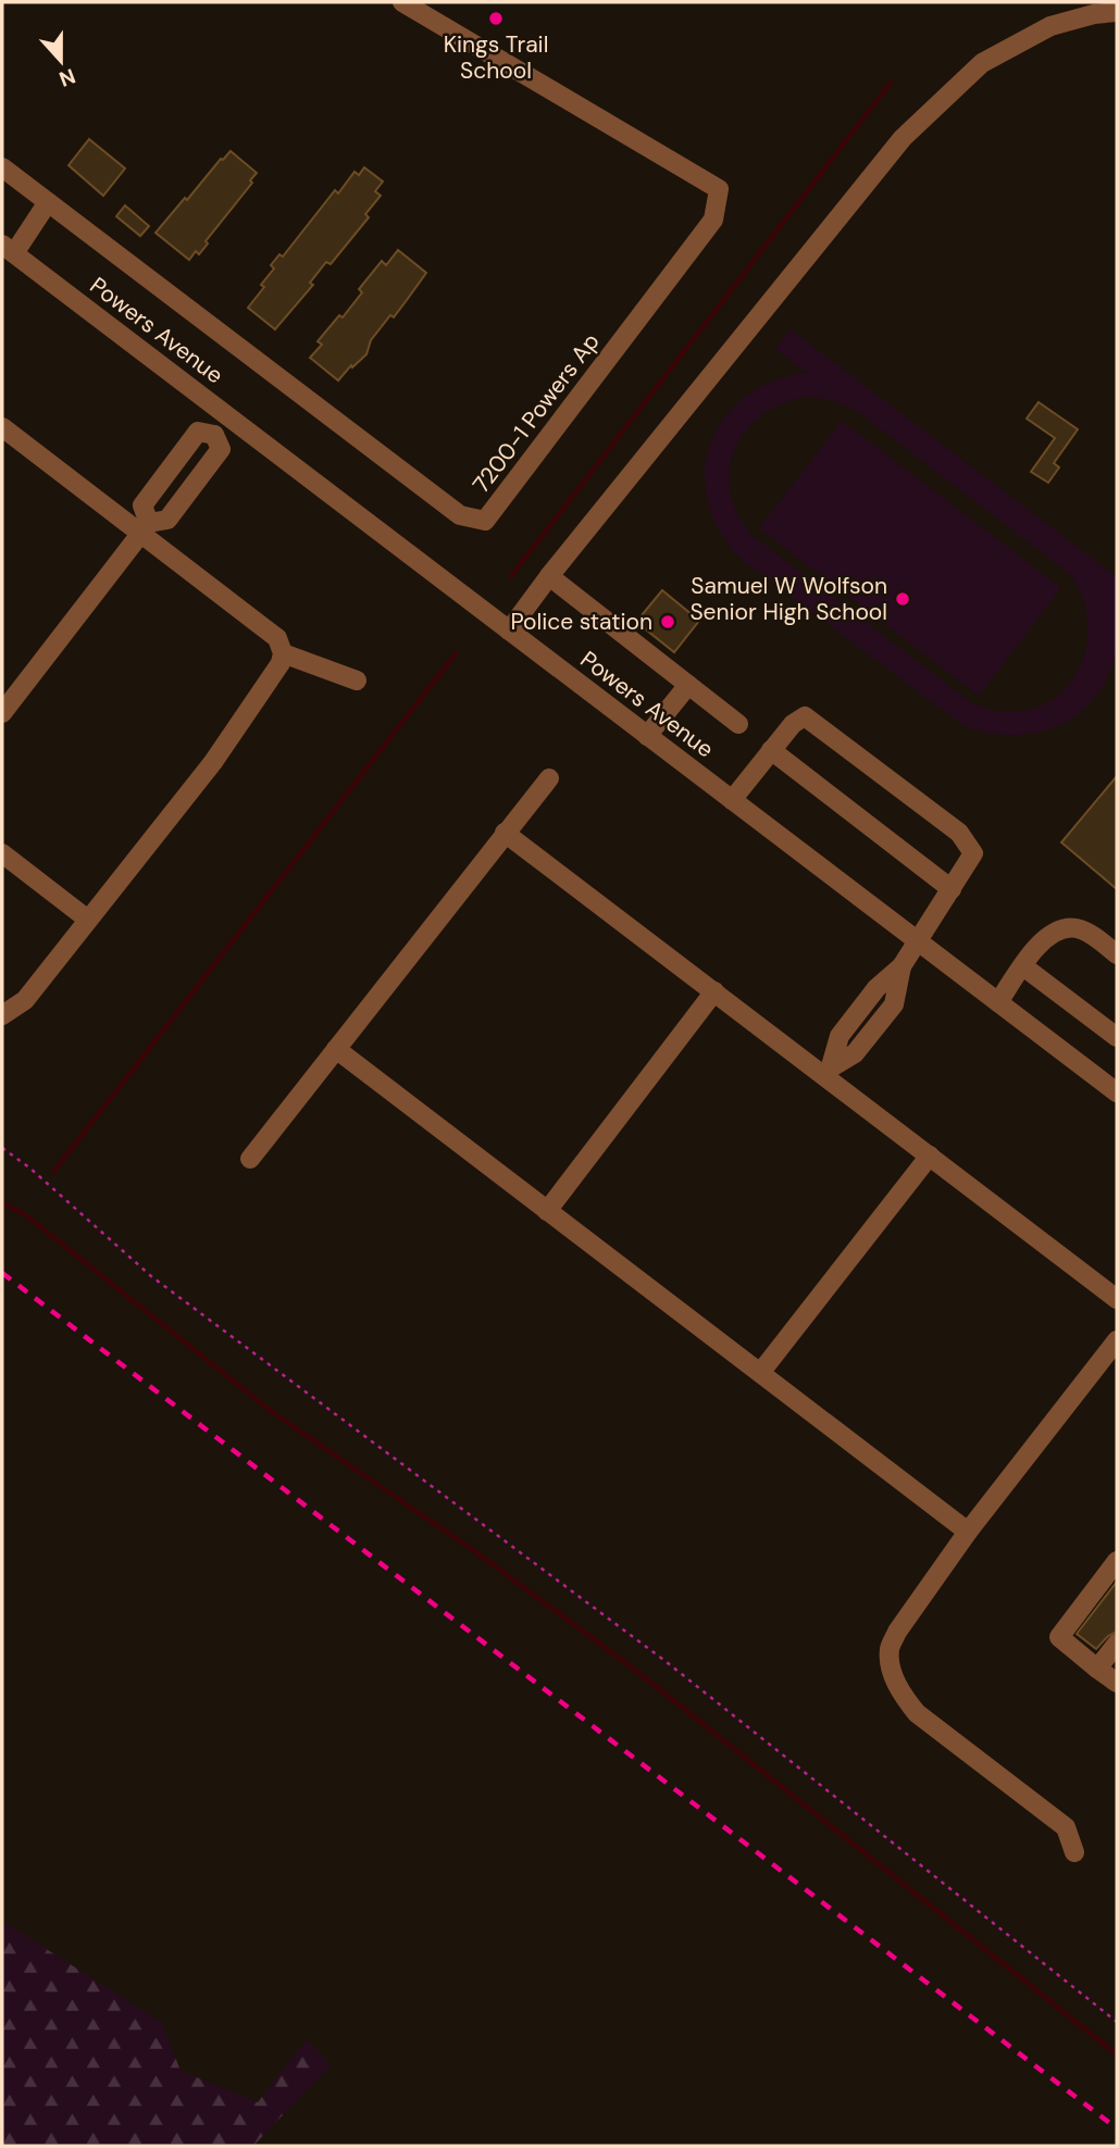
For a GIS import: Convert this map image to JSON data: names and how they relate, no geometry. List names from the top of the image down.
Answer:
{
  "streets": {
    "street": ["Powers Avenue", "7200-1 Powers Ap"]
  },
  "places": ["Kings Trail School", "Samuel W Wolfson Senior High School", "Police station"],
  "north": "bottom"
}
